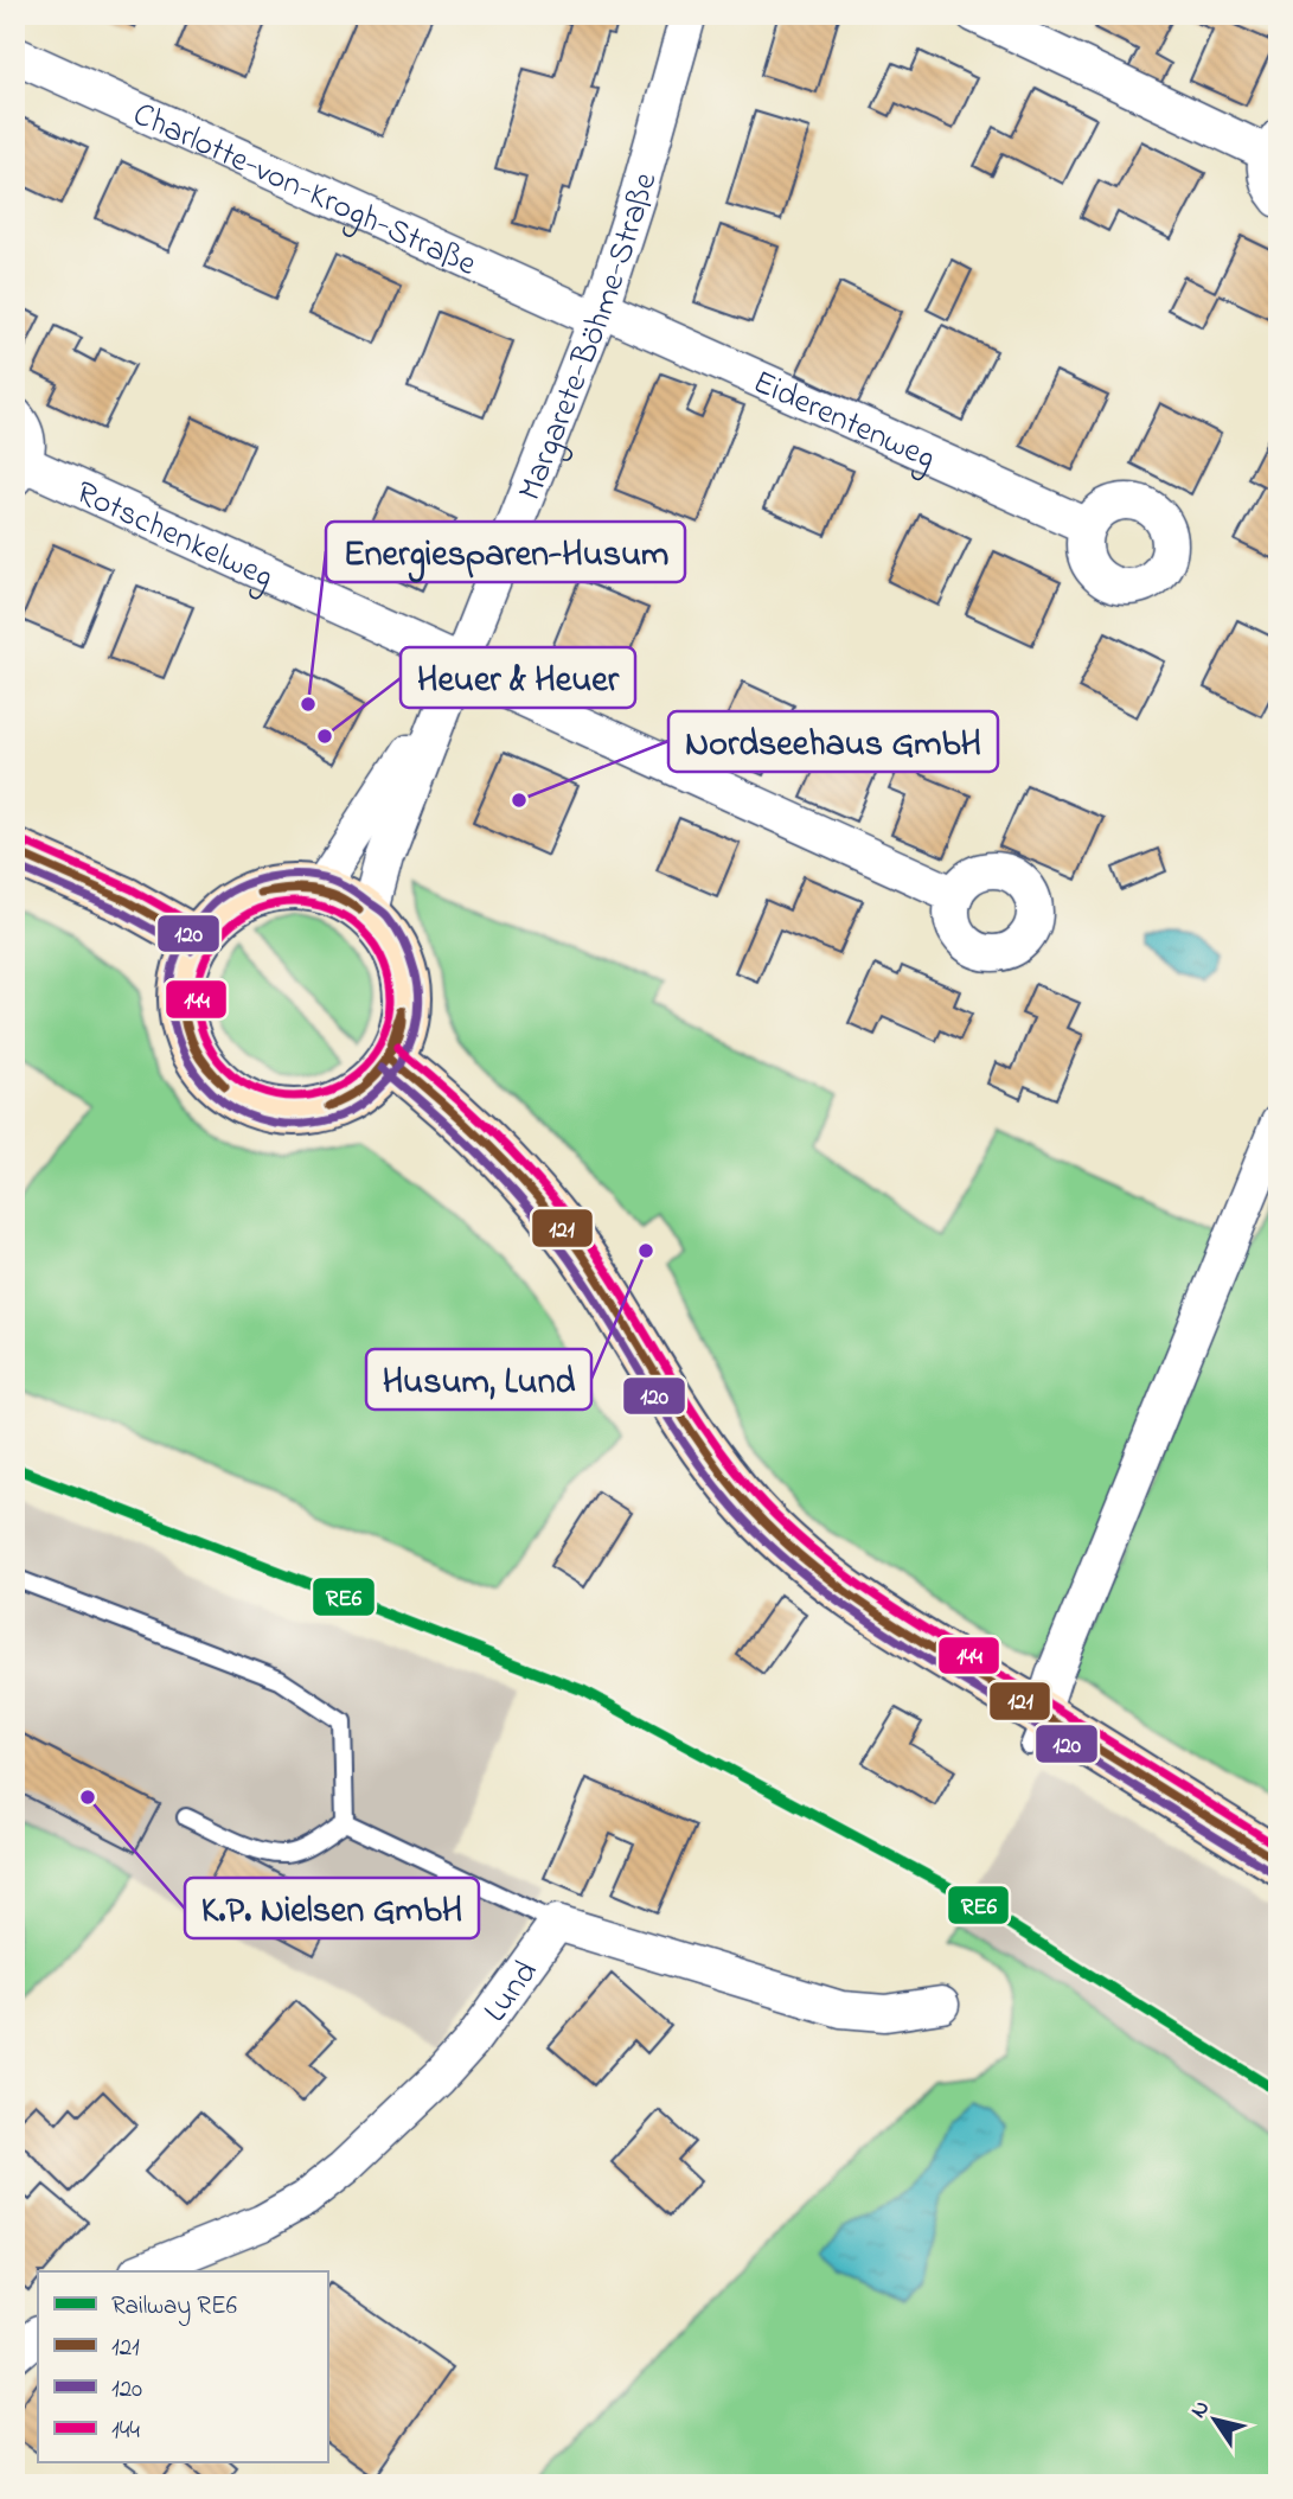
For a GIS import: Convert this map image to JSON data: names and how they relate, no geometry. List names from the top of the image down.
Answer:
{
  "streets": {
    "street": [
      "Charlotte-von-Krogh-Straße",
      "Margarete-Böhme-Straße",
      "Eiderentenweg",
      "Rotschenkelweg",
      "Lund"
    ]
  },
  "crossings": [
    ["Charlotte-von-Krogh-Straße", "Margarete-Böhme-Straße"],
    ["Charlotte-von-Krogh-Straße", "Eiderentenweg"],
    ["Margarete-Böhme-Straße", "Eiderentenweg"],
    ["Margarete-Böhme-Straße", "Rotschenkelweg"]
  ],
  "places": [
    "Energiesparen-Husum",
    "Heuer & Heuer",
    "Nordseehaus GmbH",
    "Husum, Lund",
    "K.P. Nielsen GmbH"
  ],
  "lines": [
    "transit line 144",
    "transit line 121",
    "transit line 120",
    "rail line RE6"
  ],
  "legend": [
    "Railway RE6",
    "121",
    "120",
    "144"
  ],
  "north": "top left"
}
